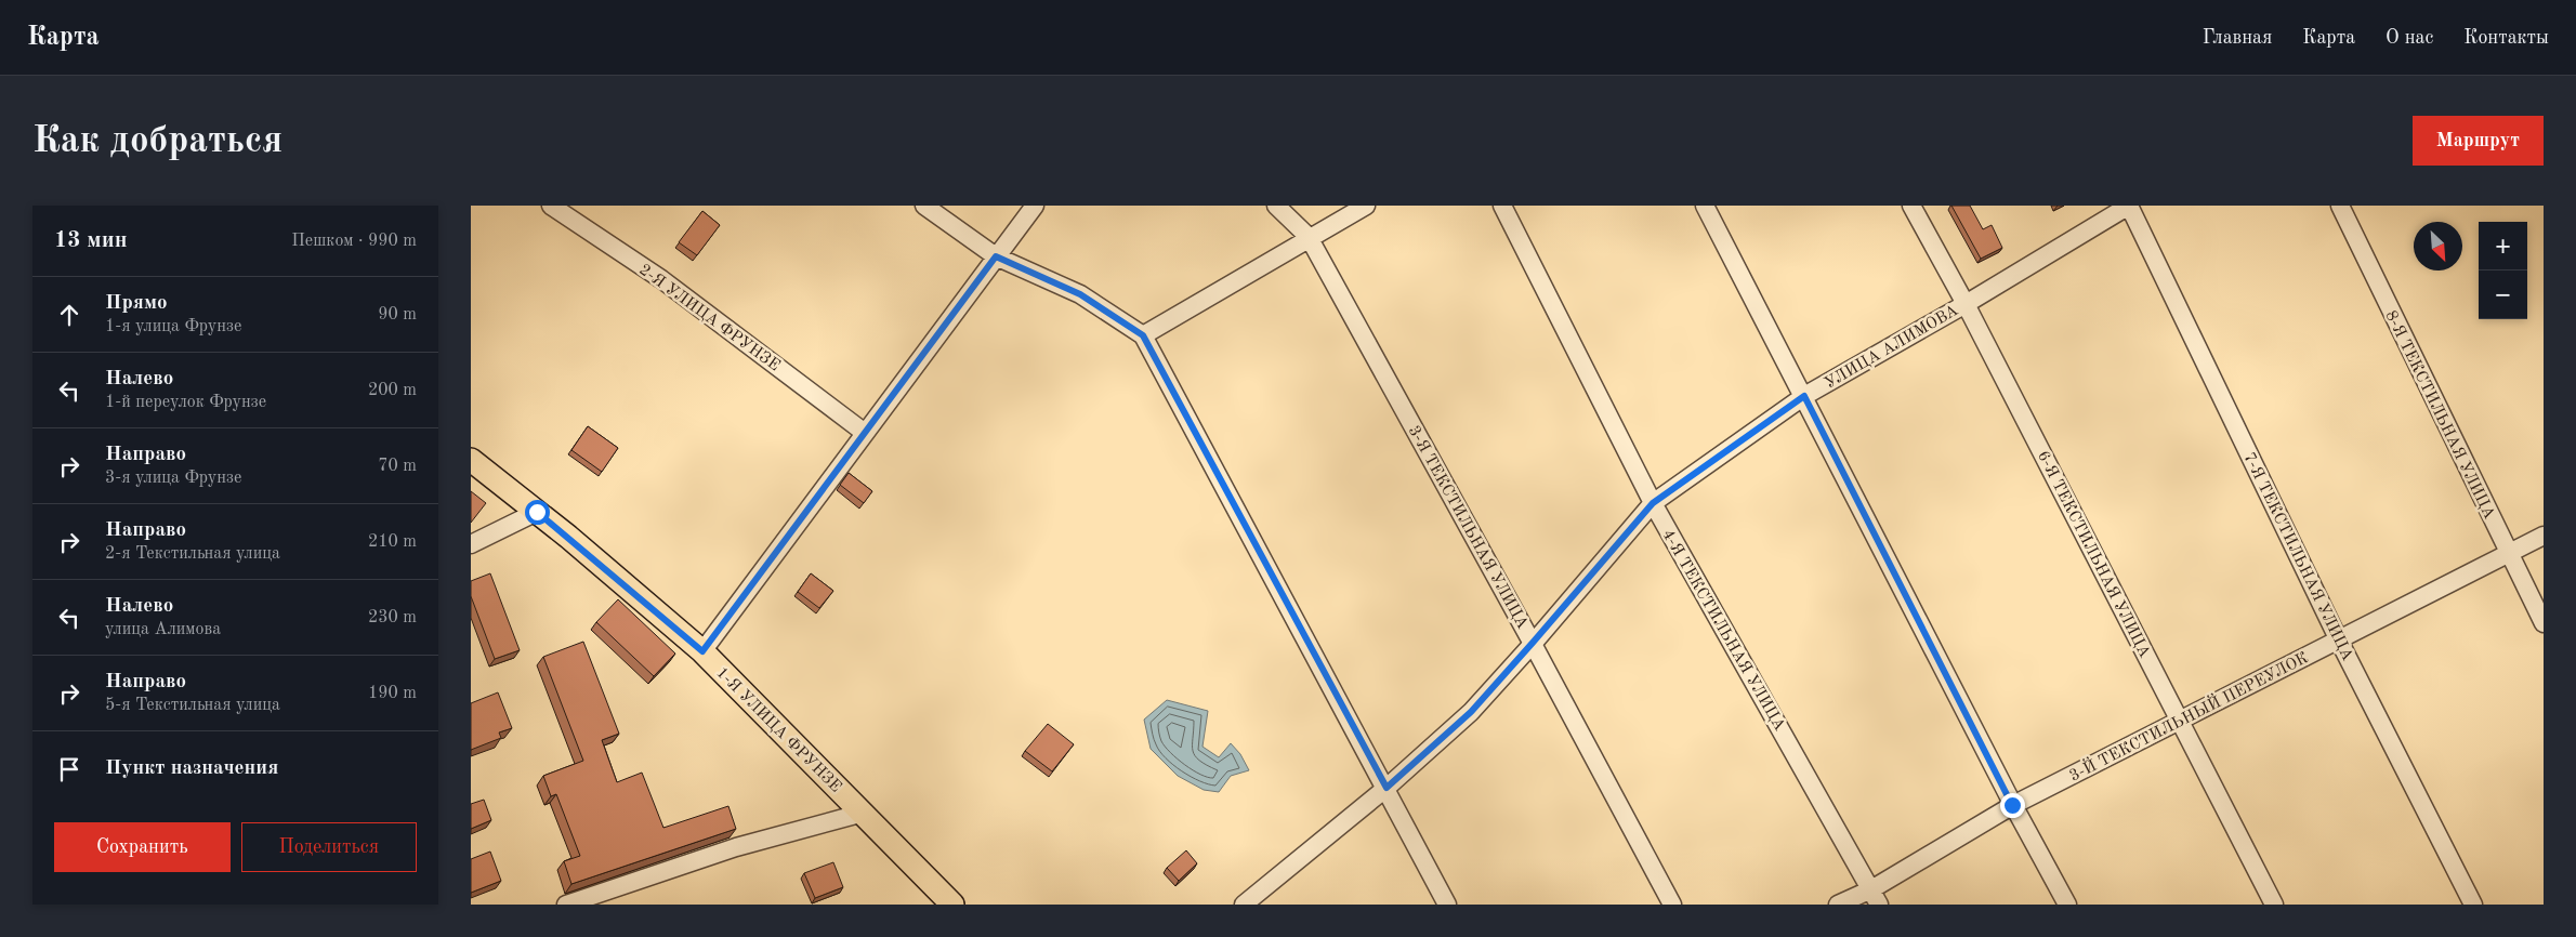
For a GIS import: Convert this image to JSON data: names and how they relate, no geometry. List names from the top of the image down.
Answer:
{
  "streets": {
    "main road": ["1-Я УЛИЦА ФРУНЗЕ"],
    "street": [
      "2-Я УЛИЦА ФРУНЗЕ",
      "УЛИЦА АЛИМОВА",
      "8-Я ТЕКСТИЛЬНАЯ УЛИЦА",
      "3-Я ТЕКСТИЛЬНАЯ УЛИЦА",
      "6-Я ТЕКСТИЛЬНАЯ УЛИЦА",
      "7-Я ТЕКСТИЛЬНАЯ УЛИЦА",
      "4-Я ТЕКСТИЛЬНАЯ УЛИЦА",
      "3-Й ТЕКСТИЛЬНЫЙ ПЕРЕУЛОК"
    ]
  },
  "crossings": [
    ["УЛИЦА АЛИМОВА", "3-Я ТЕКСТИЛЬНАЯ УЛИЦА"],
    ["УЛИЦА АЛИМОВА", "6-Я ТЕКСТИЛЬНАЯ УЛИЦА"],
    ["УЛИЦА АЛИМОВА", "7-Я ТЕКСТИЛЬНАЯ УЛИЦА"],
    ["УЛИЦА АЛИМОВА", "4-Я ТЕКСТИЛЬНАЯ УЛИЦА"],
    ["8-Я ТЕКСТИЛЬНАЯ УЛИЦА", "3-Й ТЕКСТИЛЬНЫЙ ПЕРЕУЛОК"],
    ["6-Я ТЕКСТИЛЬНАЯ УЛИЦА", "3-Й ТЕКСТИЛЬНЫЙ ПЕРЕУЛОК"],
    ["7-Я ТЕКСТИЛЬНАЯ УЛИЦА", "3-Й ТЕКСТИЛЬНЫЙ ПЕРЕУЛОК"],
    ["4-Я ТЕКСТИЛЬНАЯ УЛИЦА", "3-Й ТЕКСТИЛЬНЫЙ ПЕРЕУЛОК"]
  ],
  "north": "bottom right",
  "page": {
    "header": "Карта",
    "nav": [
      "Главная",
      "Карта",
      "О нас",
      "Контакты"
    ],
    "buttons": [
      "Маршрут",
      ["Сохранить", "Поделиться"]
    ],
    "title": "Как добраться",
    "heading": ["13 мин", "Пешком · 990 m"],
    "map_buttons": ["+", "−"],
    "list": [
      ["Прямо", "1-я улица Фрунзе", "90 m"],
      ["Налево", "1-й переулок Фрунзе", "200 m"],
      ["Направо", "3-я улица Фрунзе", "70 m"],
      ["Направо", "2-я Текстильная улица", "210 m"],
      ["Налево", "улица Алимова", "230 m"],
      ["Направо", "5-я Текстильная улица", "190 m"],
      "Пункт назначения"
    ]
  }
}
